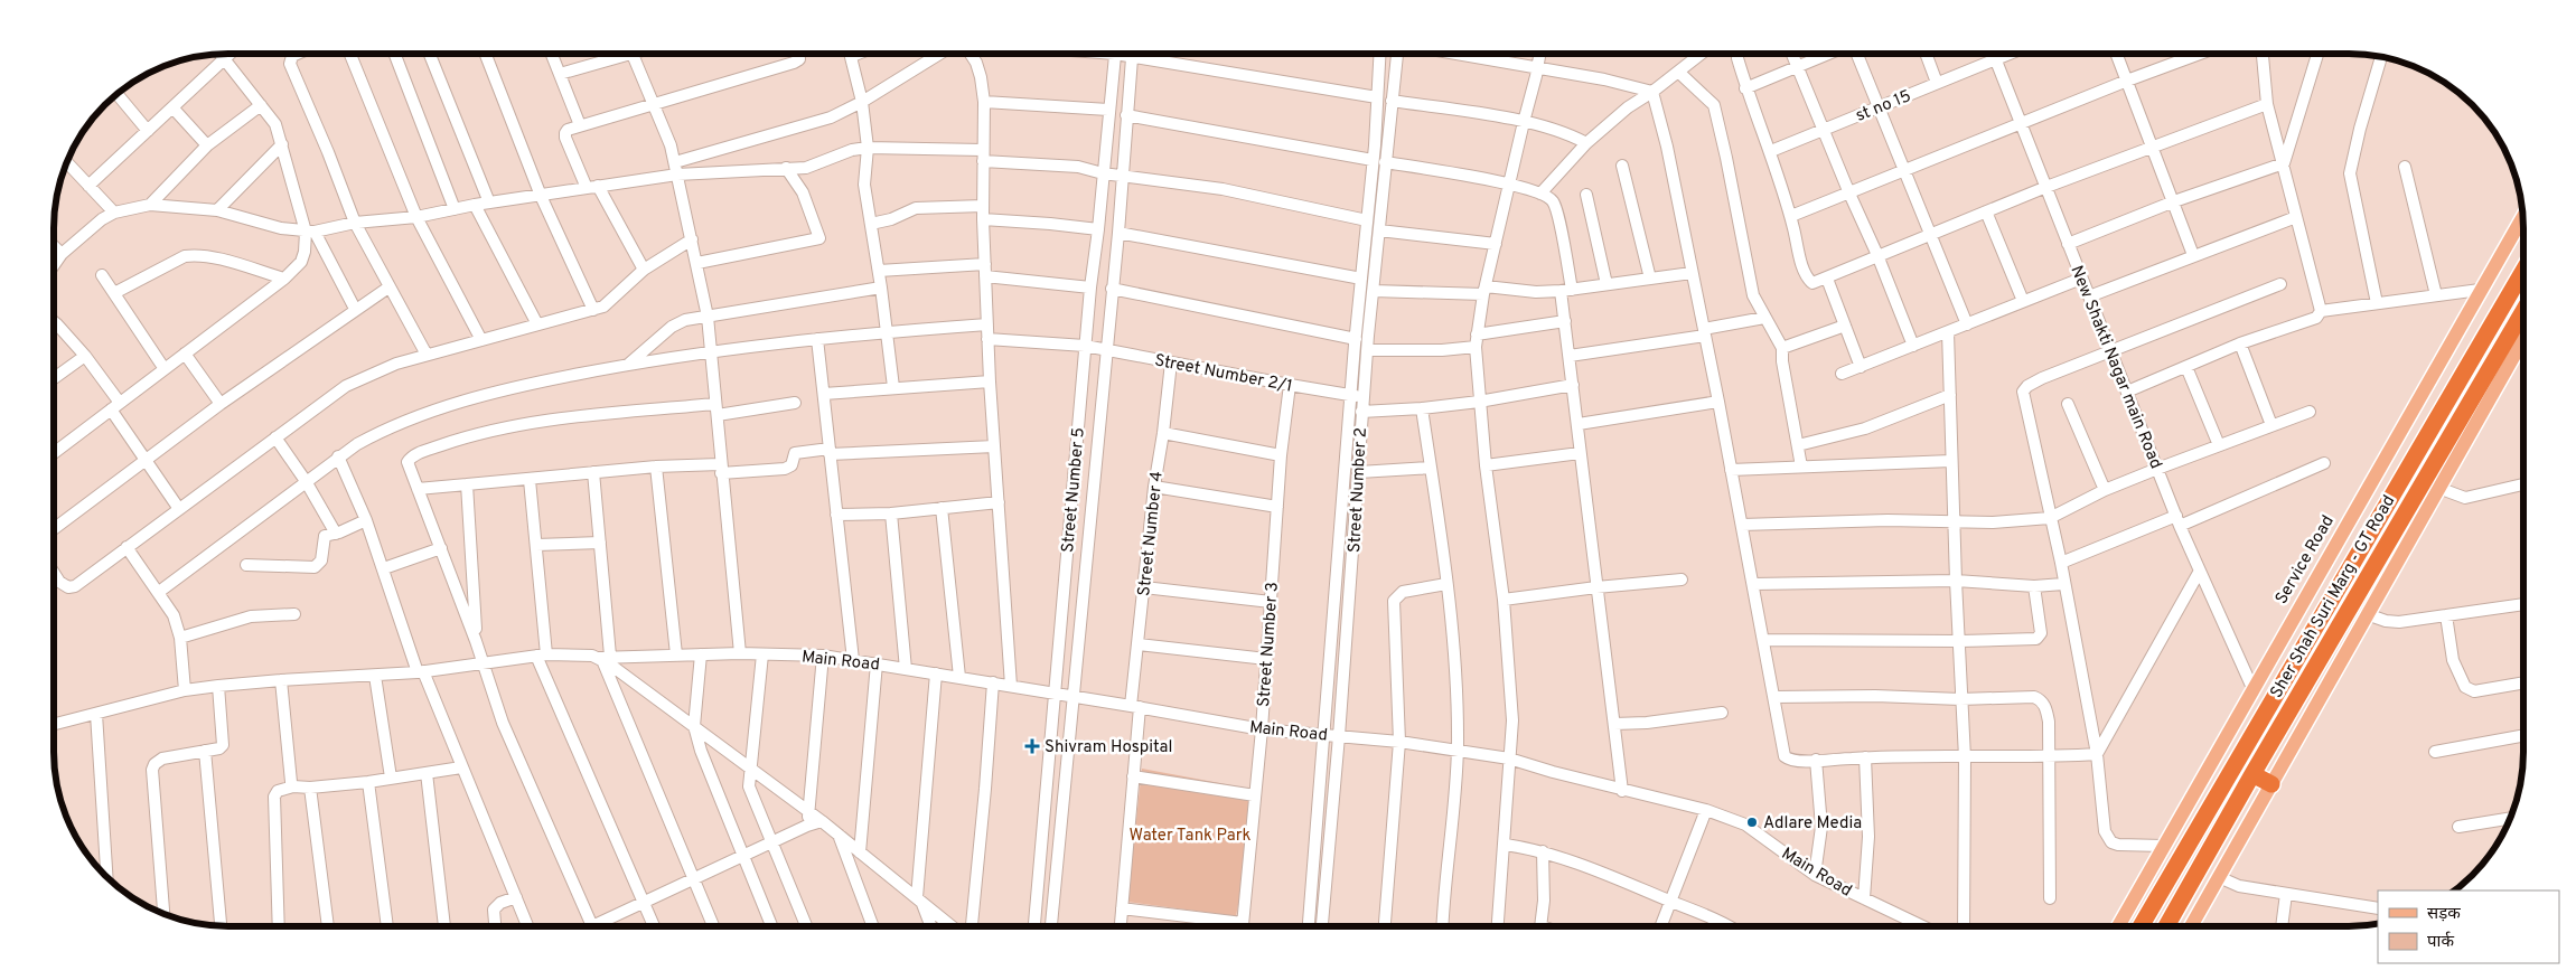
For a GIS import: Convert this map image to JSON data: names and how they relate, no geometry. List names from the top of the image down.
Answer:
{
  "streets": {
    "highway": ["Sher Shah Suri Marg - GT Road"],
    "main road": ["Service Road"],
    "street": [
      "st no 15",
      "New Shakti Nagar main Road",
      "Street Number 2/1",
      "Street Number 5",
      "Street Number 2",
      "Street Number 4",
      "Street Number 3",
      "Main Road"
    ]
  },
  "crossings": [
    ["st no 15", "New Shakti Nagar main Road"],
    ["New Shakti Nagar main Road", "Service Road"],
    ["Street Number 2/1", "Street Number 5"],
    ["Street Number 2/1", "Street Number 2"],
    ["Street Number 2/1", "Street Number 4"],
    ["Street Number 2/1", "Street Number 3"],
    ["Street Number 5", "Main Road"],
    ["Street Number 2", "Main Road"],
    ["Street Number 4", "Main Road"],
    ["Street Number 3", "Main Road"]
  ],
  "parks": ["Water Tank Park"],
  "places": {
    "health": ["Shivram Hospital"],
    "other": ["Adlare Media"]
  },
  "legend": ["सड़क", "पार्क"]
}
